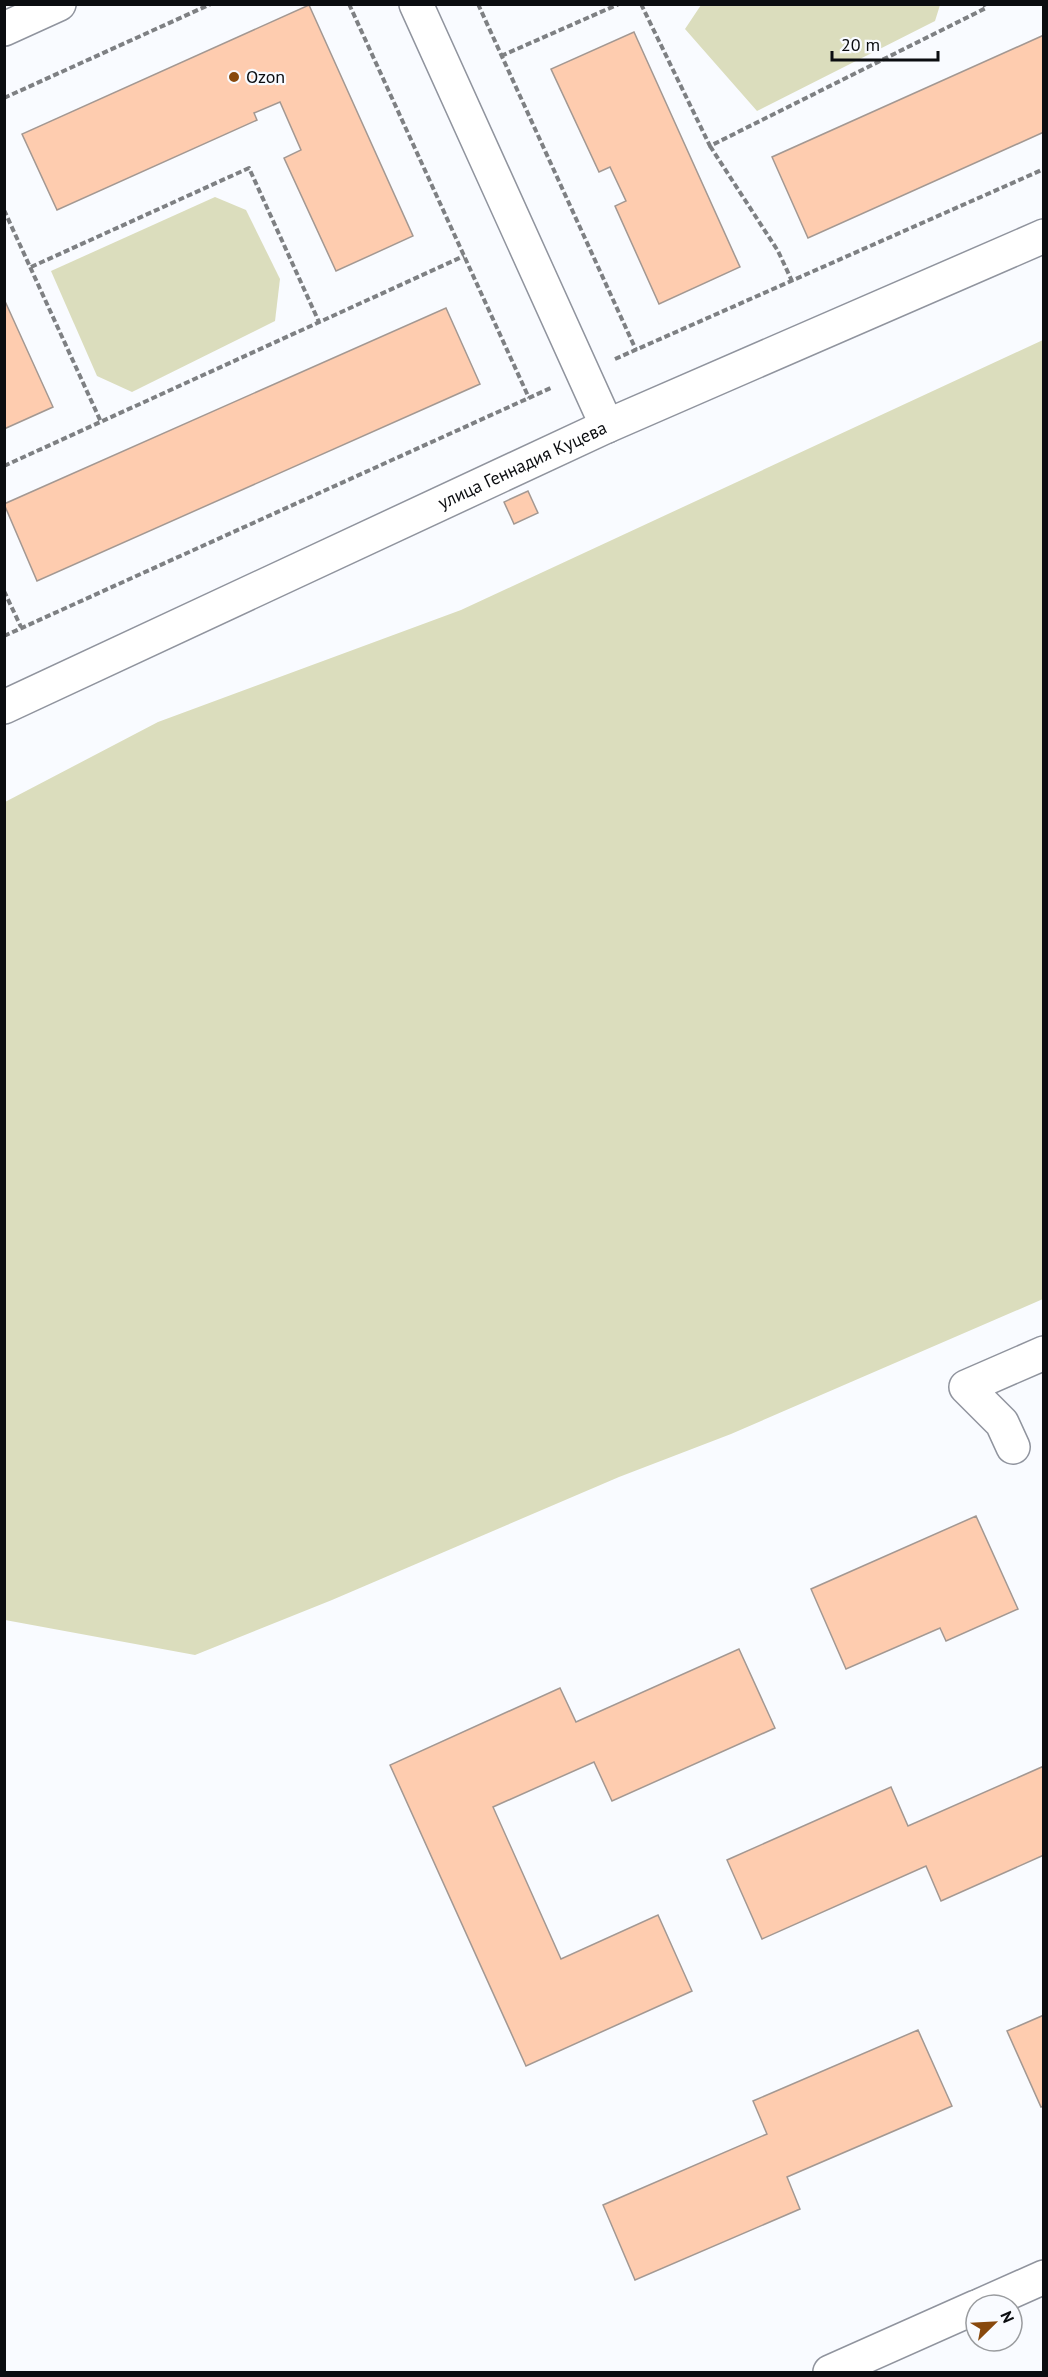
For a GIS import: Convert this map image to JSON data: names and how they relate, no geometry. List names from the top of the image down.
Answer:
{
  "streets": {
    "street": ["улица Геннадия Куцева"]
  },
  "places": ["Ozon"],
  "scale_bar": "20 m",
  "north": "top right"
}
